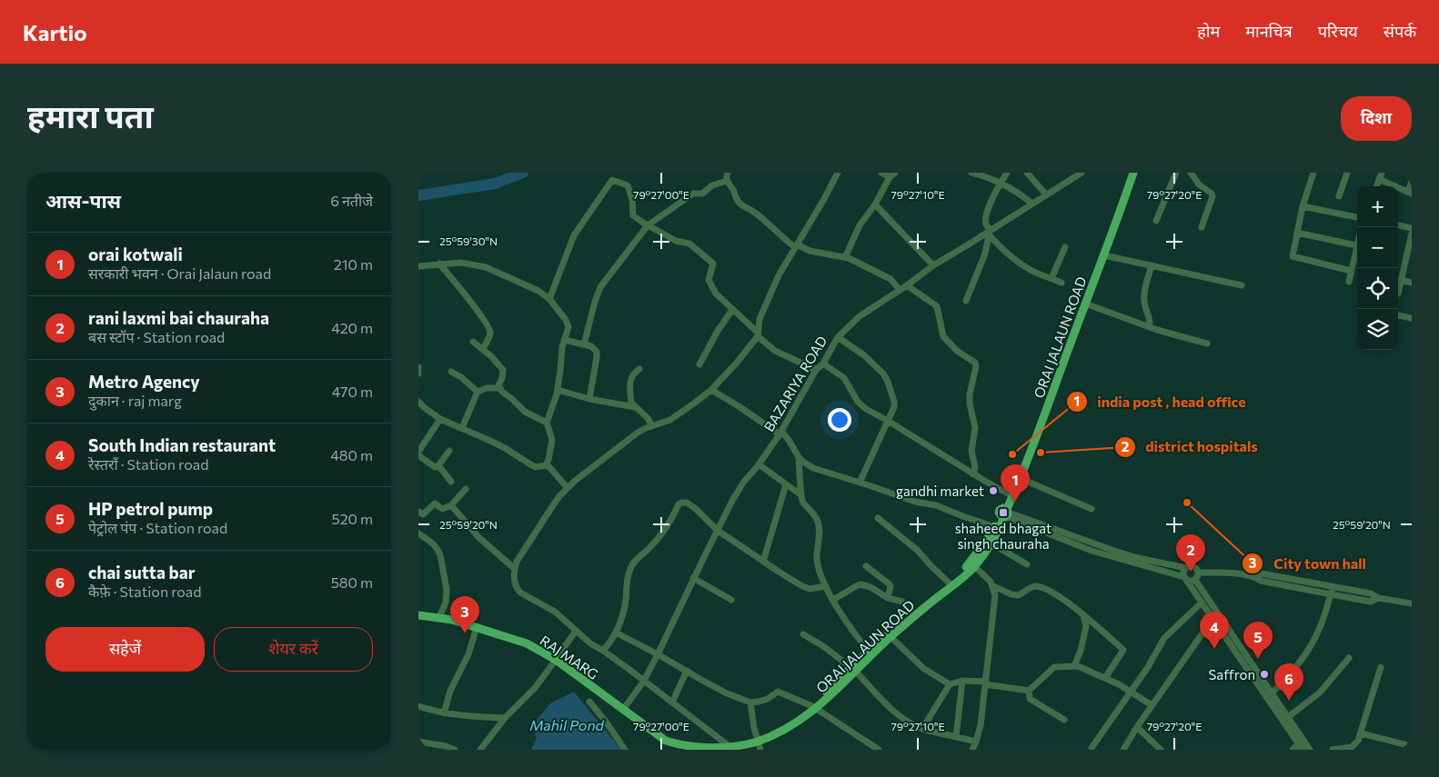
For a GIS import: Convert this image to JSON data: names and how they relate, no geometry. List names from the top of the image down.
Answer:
{
  "streets": {
    "main road": ["ORAI JALAUN ROAD", "RAJ MARG"],
    "street": ["BAZARIYA ROAD"]
  },
  "crossings": [
    ["BAZARIYA ROAD", "RAJ MARG"]
  ],
  "water": ["Mahil Pond"],
  "places": {
    "other": [
      "district hospitals",
      "india post , head office",
      "gandhi market",
      "City town hall",
      "Saffron"
    ],
    "transit": ["shaheed bhagat singh chauraha"]
  },
  "page": {
    "header": "Kartio",
    "nav": [
      "होम",
      "मानचित्र",
      "परिचय",
      "संपर्क"
    ],
    "title": "हमारा पता",
    "buttons": [
      "दिशा",
      ["सहेजें", "शेयर करें"]
    ],
    "heading": ["आस-पास", "6 नतीजे"],
    "map_buttons": ["+", "−"],
    "list": [
      {
        "mark": "1",
        "name": "orai kotwali",
        "note": "सरकारी भवन · Orai Jalaun road",
        "value": "210 m"
      },
      {
        "mark": "2",
        "name": "rani laxmi bai chauraha",
        "note": "बस स्टॉप · Station road",
        "value": "420 m"
      },
      {
        "mark": "3",
        "name": "Metro Agency",
        "note": "दुकान · raj marg",
        "value": "470 m"
      },
      {
        "mark": "4",
        "name": "South Indian restaurant",
        "note": "रेस्तराँ · Station road",
        "value": "480 m"
      },
      {
        "mark": "5",
        "name": "HP petrol pump",
        "note": "पेट्रोल पंप · Station road",
        "value": "520 m"
      },
      {
        "mark": "6",
        "name": "chai sutta bar",
        "note": "कैफ़े · Station road",
        "value": "580 m"
      }
    ],
    "pins": [
      "1",
      "2",
      "3",
      "4",
      "5",
      "6"
    ]
  },
  "coordinates": [
    "79°27'00\"E",
    "79°27'10\"E",
    "79°27'20\"E",
    "25°59'30\"N",
    "25°59'20\"N"
  ]
}
